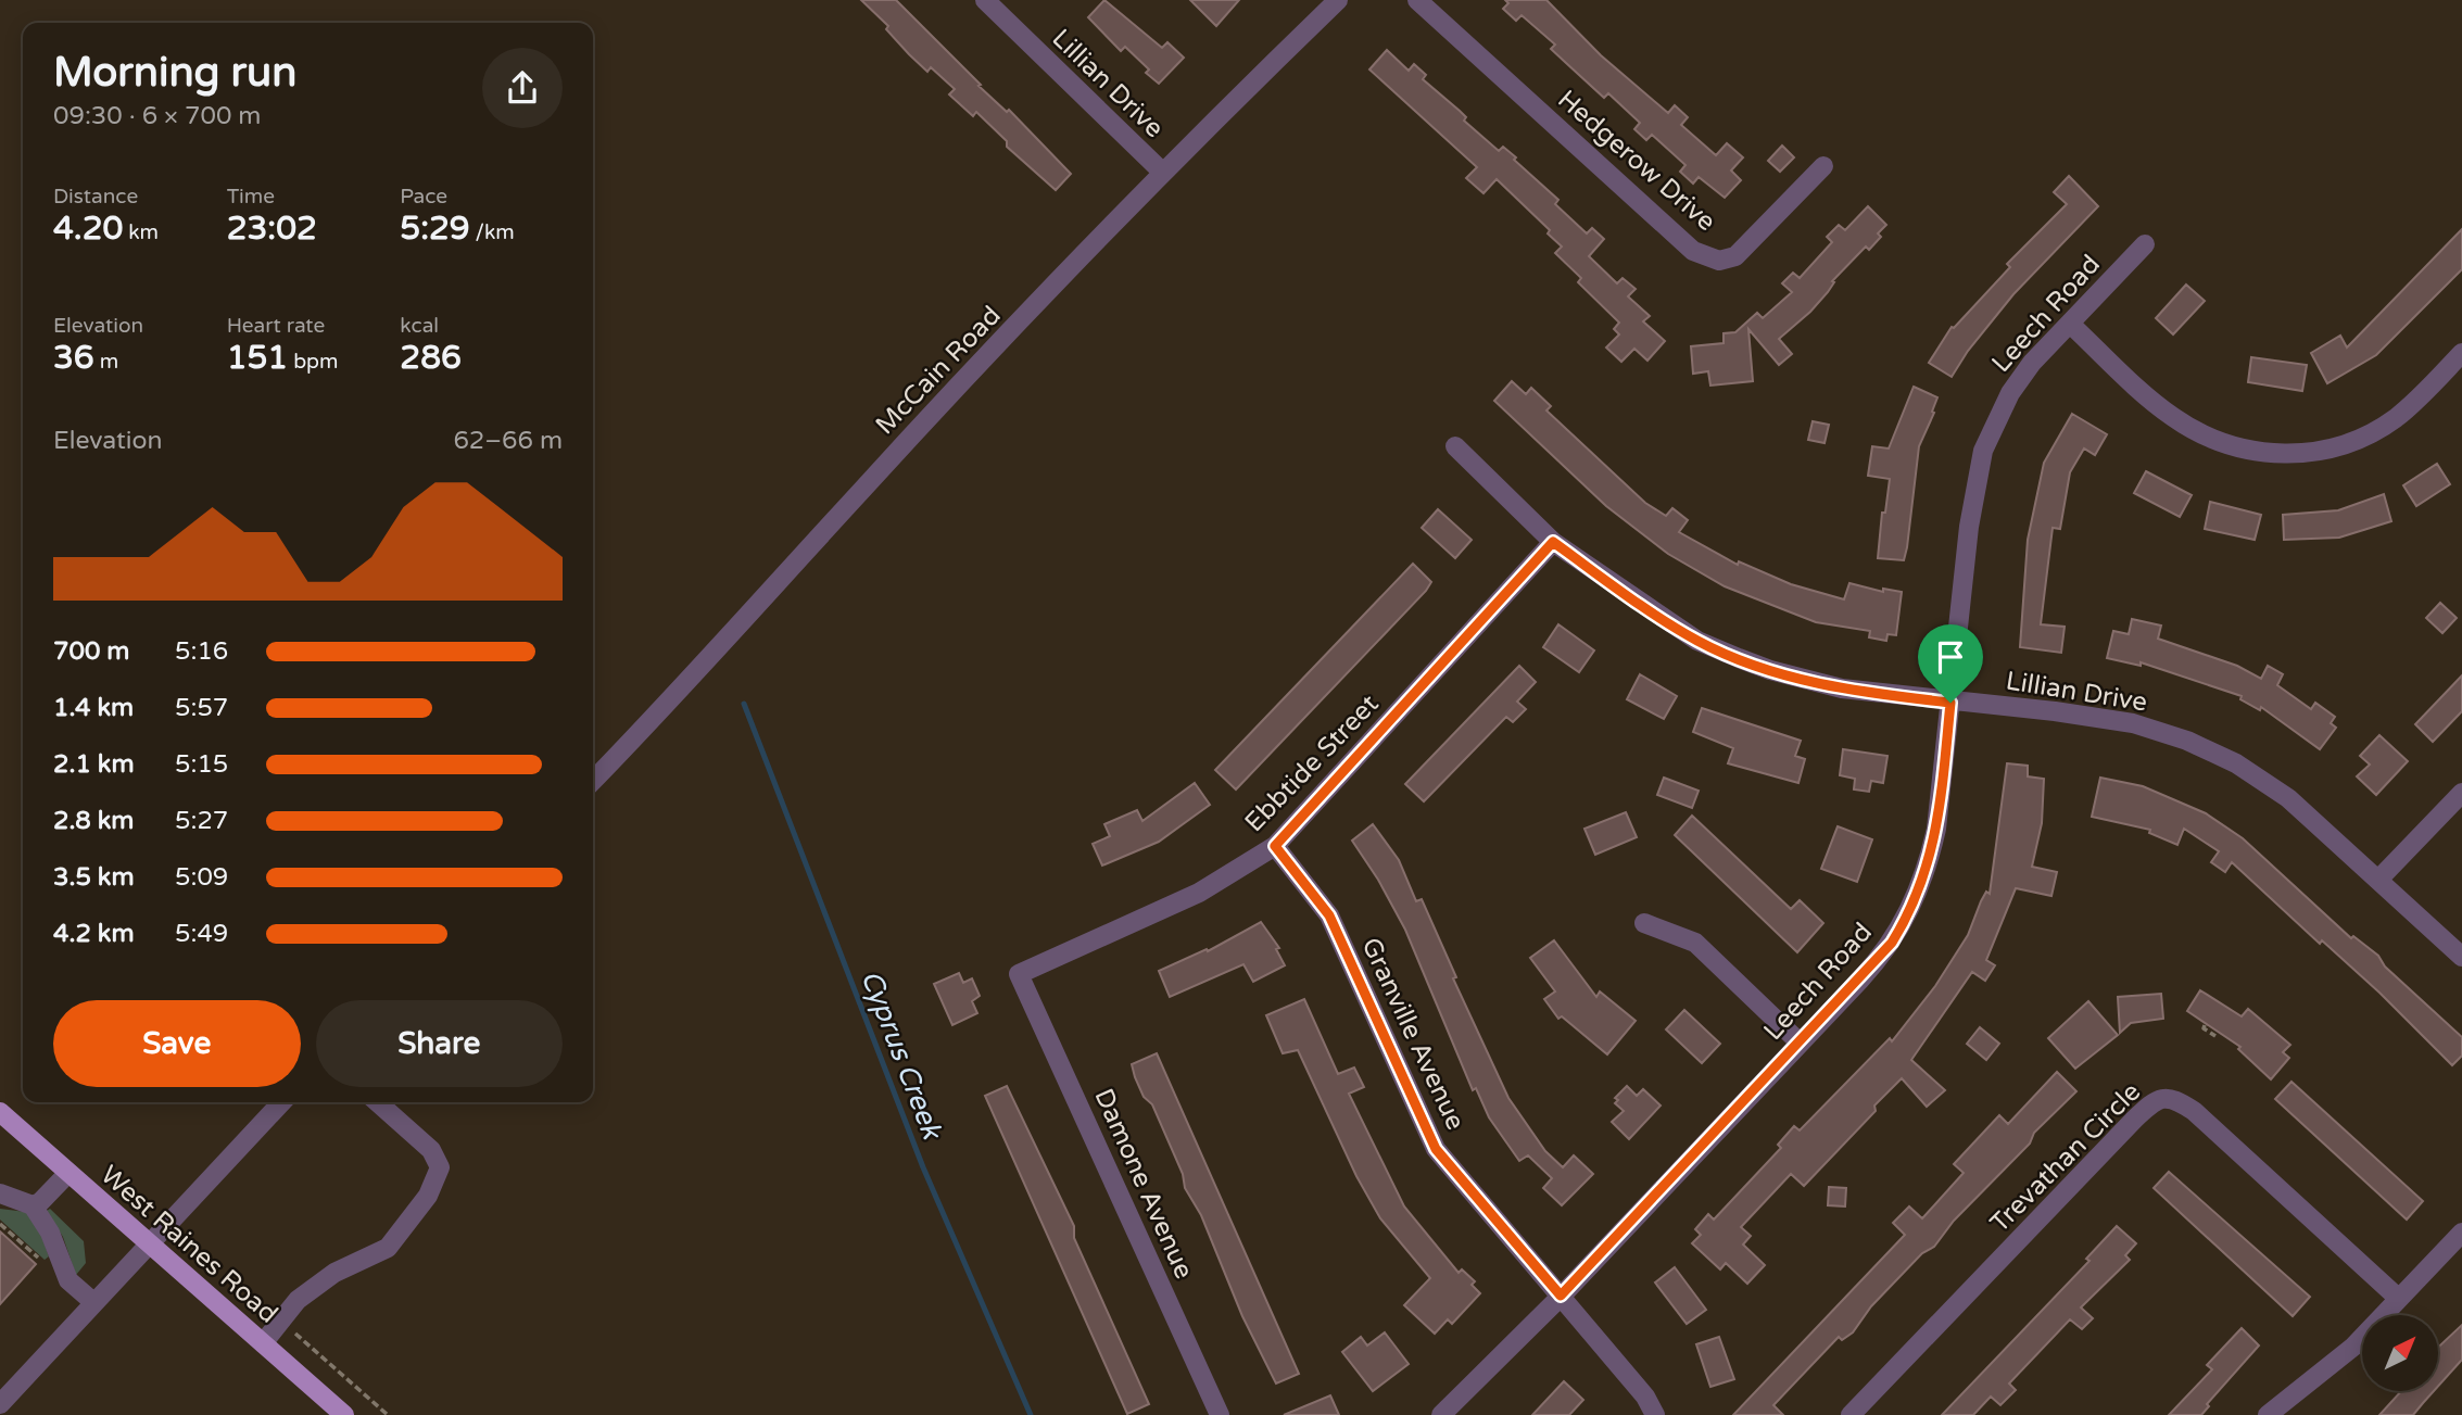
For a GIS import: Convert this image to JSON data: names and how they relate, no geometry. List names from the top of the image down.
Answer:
{
  "streets": {
    "main road": ["West Raines Road"],
    "street": [
      "Lillian Drive",
      "Hedgerow Drive",
      "Leech Road",
      "McCain Road",
      "Ebbtide Street",
      "Granville Avenue",
      "Trevathan Circle",
      "Damone Avenue"
    ]
  },
  "crossings": [
    ["Lillian Drive", "Leech Road"],
    ["Lillian Drive", "McCain Road"],
    ["Lillian Drive", "Ebbtide Street"],
    ["Leech Road", "Granville Avenue"],
    ["Ebbtide Street", "Granville Avenue"],
    ["Ebbtide Street", "Damone Avenue"]
  ],
  "water": ["Cyprus Creek"],
  "north": "top right",
  "page": {
    "heading": ["Morning run", "09:30 · 6 × 700 m"],
    "stats": [
      ["Distance", "4.20 km"],
      ["Time", "23:02"],
      ["Pace", "5:29 /km"],
      ["Elevation", "36 m"],
      ["Heart rate", "151 bpm"],
      ["kcal", "286"]
    ],
    "chart": ["Elevation", "62–66 m"],
    "list": [
      {
        "name": "700 m",
        "note": "5:16"
      },
      {
        "name": "1.4 km",
        "note": "5:57"
      },
      {
        "name": "2.1 km",
        "note": "5:15"
      },
      {
        "name": "2.8 km",
        "note": "5:27"
      },
      {
        "name": "3.5 km",
        "note": "5:09"
      },
      {
        "name": "4.2 km",
        "note": "5:49"
      }
    ],
    "buttons": ["Save", "Share"]
  }
}
